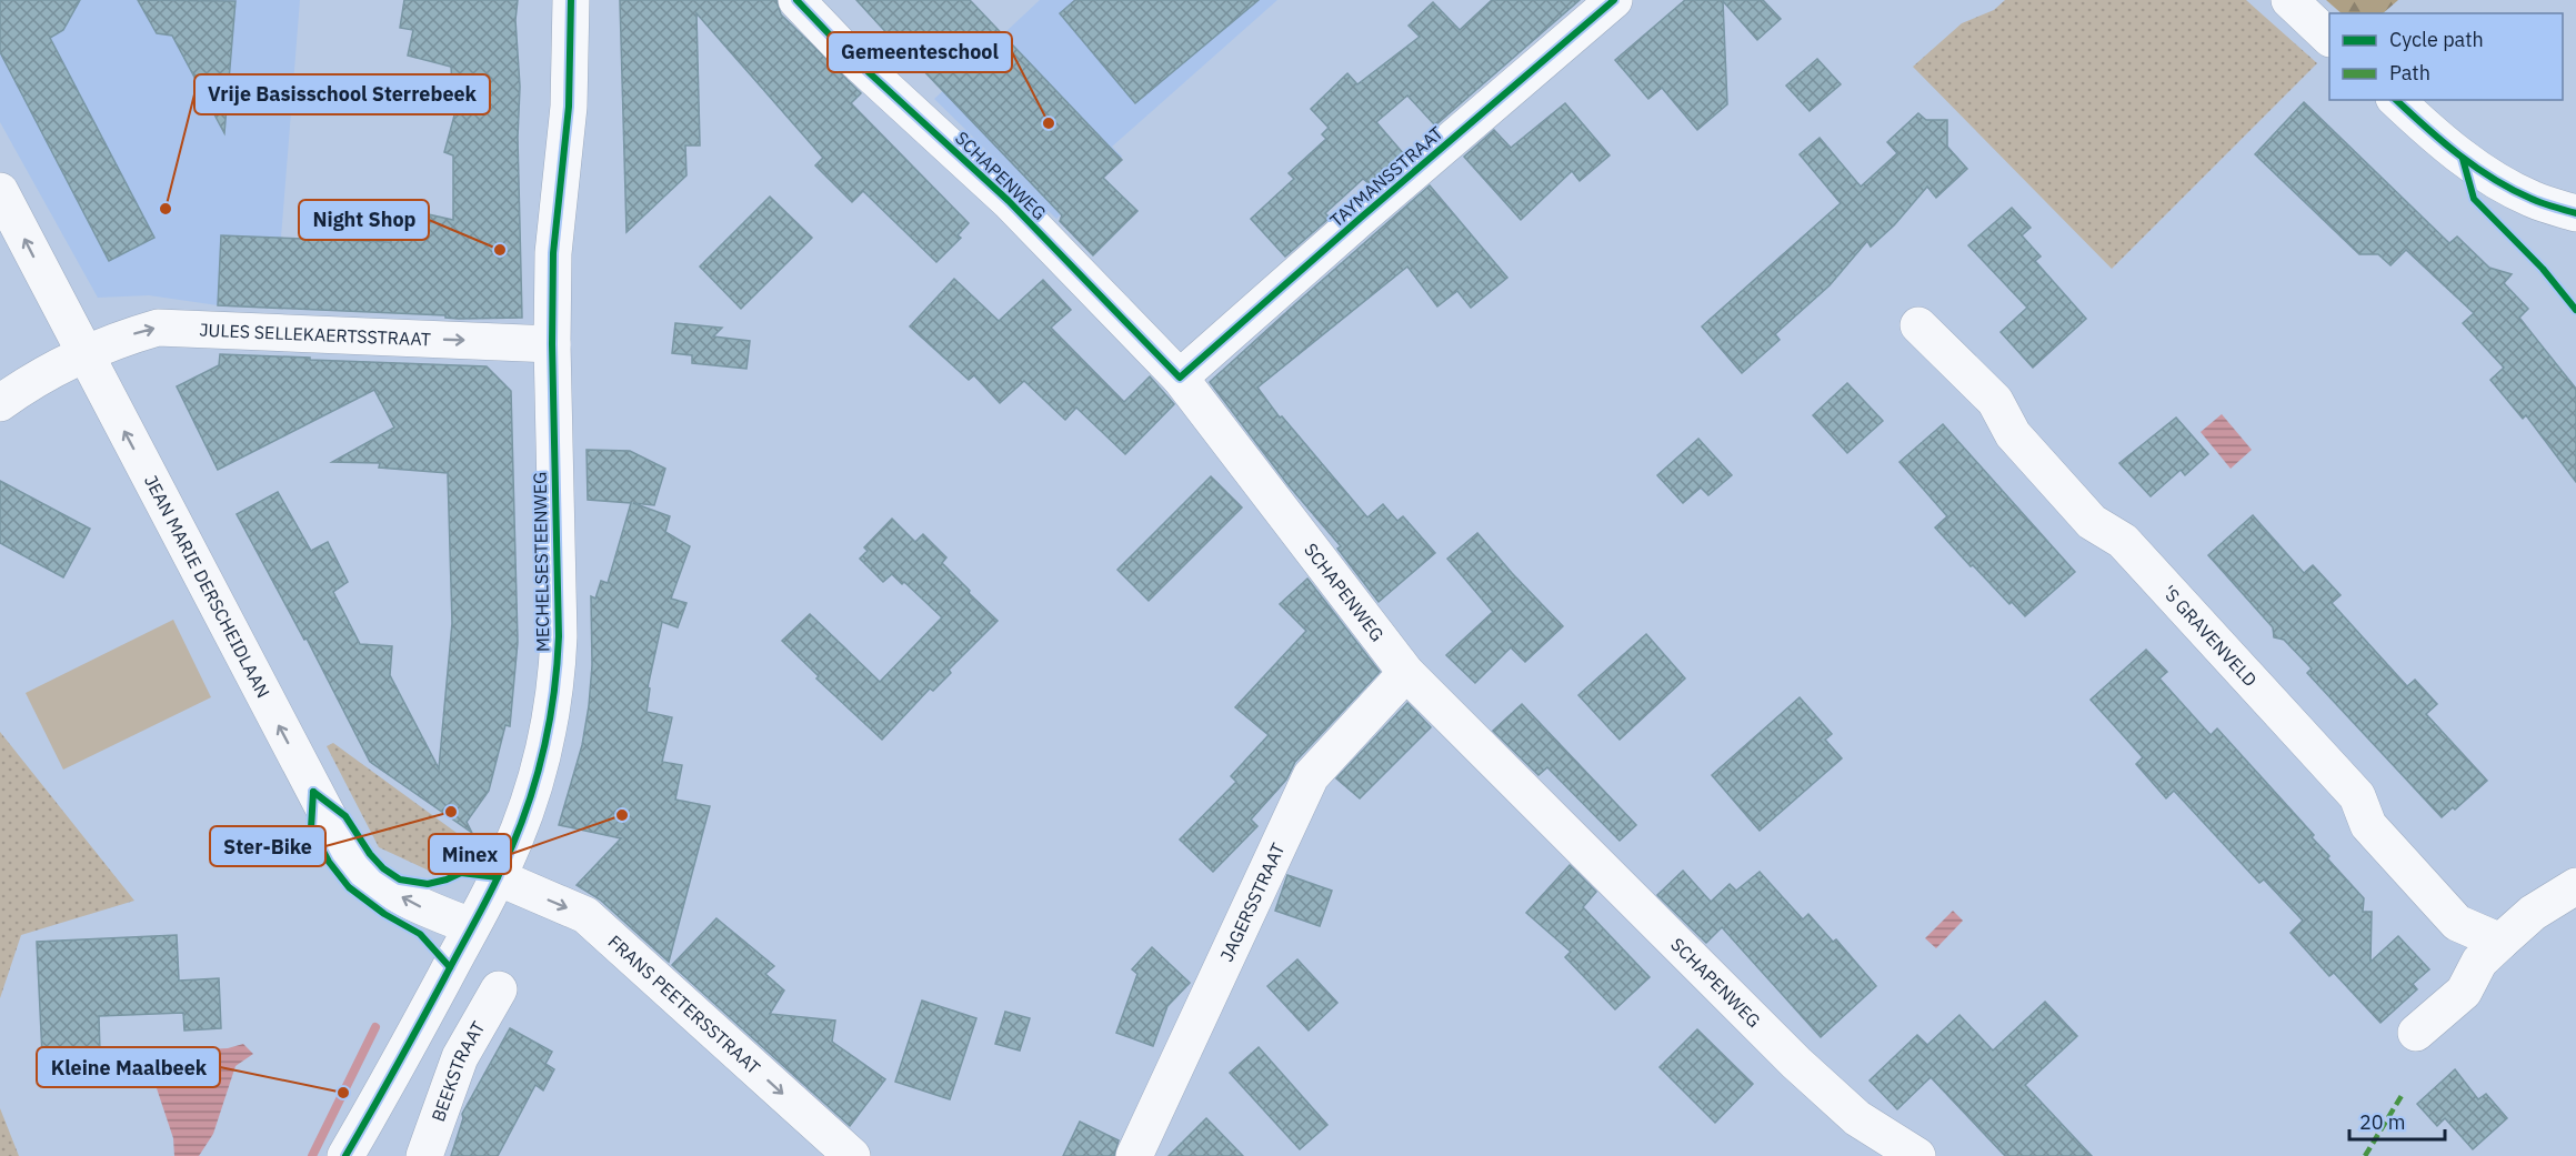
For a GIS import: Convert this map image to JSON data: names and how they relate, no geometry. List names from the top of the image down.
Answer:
{
  "streets": {
    "street": [
      "SCHAPENWEG",
      "TAYMANSSTRAAT",
      "JULES SELLEKAERTSSTRAAT",
      "MECHELSESTEENWEG",
      "JEAN MARIE DERSCHEIDLAAN",
      "'S GRAVENVELD",
      "JAGERSSTRAAT",
      "FRANS PEETERSSTRAAT",
      "BEEKSTRAAT"
    ]
  },
  "crossings": [
    ["SCHAPENWEG", "TAYMANSSTRAAT"],
    ["SCHAPENWEG", "JAGERSSTRAAT"],
    ["JULES SELLEKAERTSSTRAAT", "MECHELSESTEENWEG"],
    ["JULES SELLEKAERTSSTRAAT", "JEAN MARIE DERSCHEIDLAAN"],
    ["MECHELSESTEENWEG", "JEAN MARIE DERSCHEIDLAAN"],
    ["MECHELSESTEENWEG", "FRANS PEETERSSTRAAT"]
  ],
  "one_way": ["JULES SELLEKAERTSSTRAAT", "JEAN MARIE DERSCHEIDLAAN", "FRANS PEETERSSTRAAT"],
  "places": [
    "Gemeenteschool",
    "Vrije Basisschool Sterrebeek",
    "Night Shop",
    "Ster-Bike",
    "Minex",
    "Kleine Maalbeek"
  ],
  "legend": ["Cycle path", "Path"],
  "scale_bar": "20 m"
}
